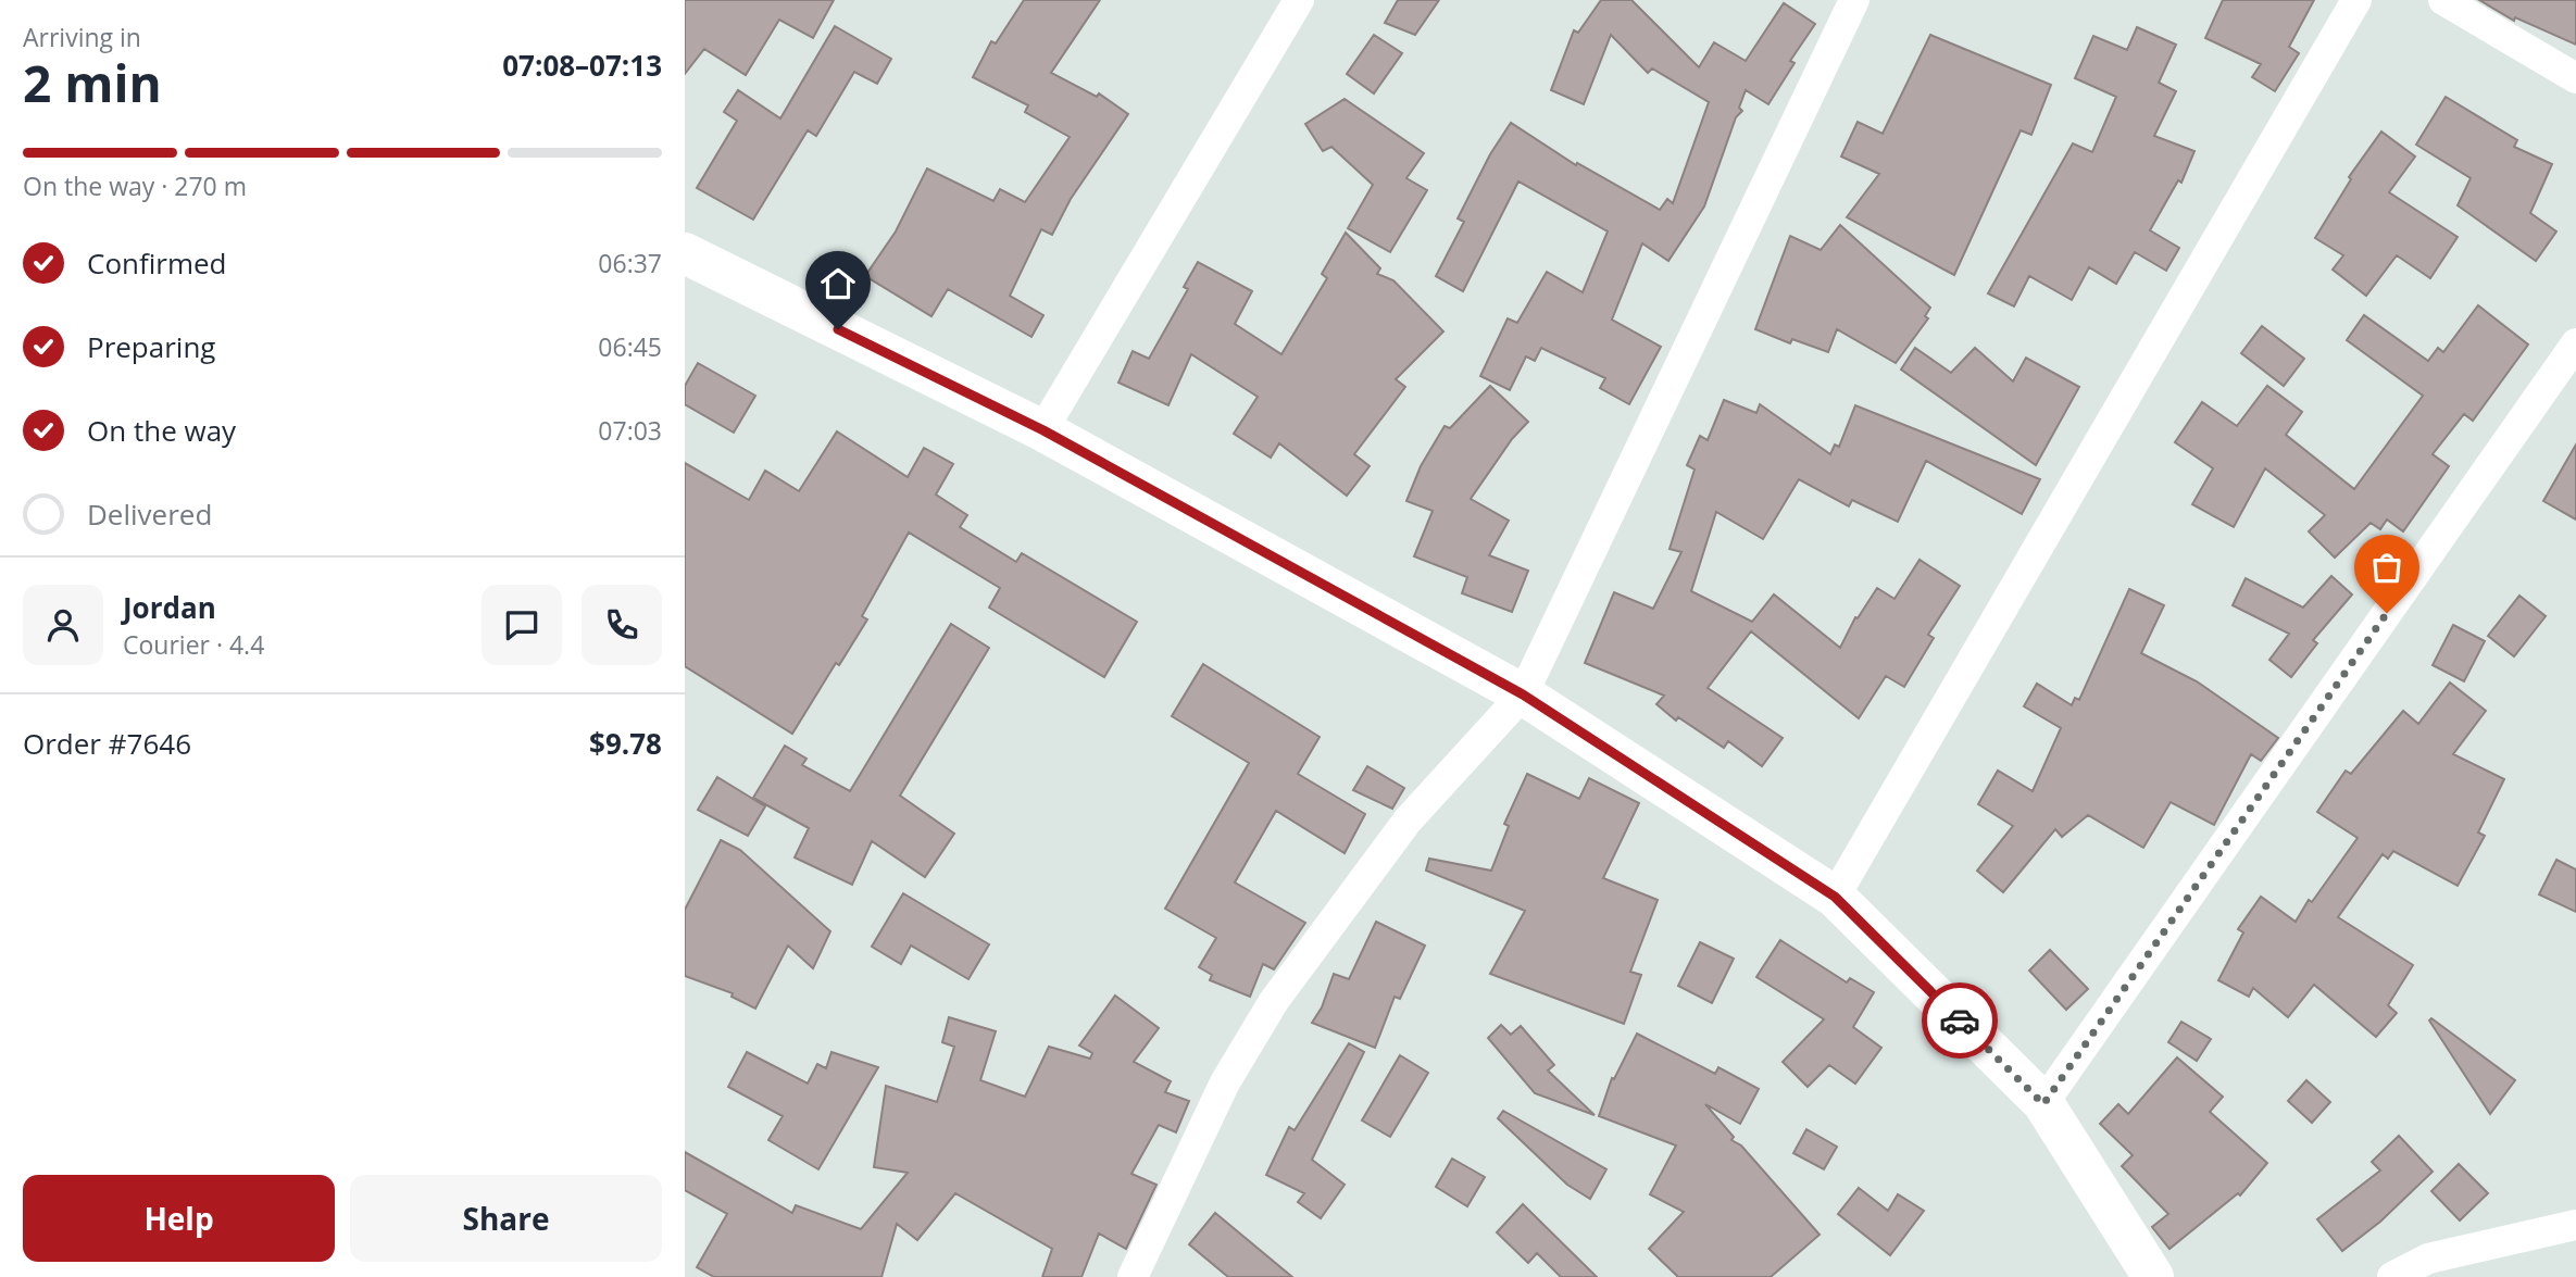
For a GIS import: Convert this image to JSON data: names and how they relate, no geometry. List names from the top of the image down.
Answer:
{
  "page": {
    "heading": ["2 min", "Arriving in", "07:08–07:13"],
    "panel": [
      "Jordan",
      "Courier · 4.4",
      "Order #7646",
      "$9.78"
    ],
    "bar": "On the way · 270 m",
    "list": [
      ["Confirmed", "06:37"],
      ["Preparing", "06:45"],
      ["On the way", "07:03"],
      "Delivered"
    ],
    "buttons": ["Help", "Share"]
  }
}
